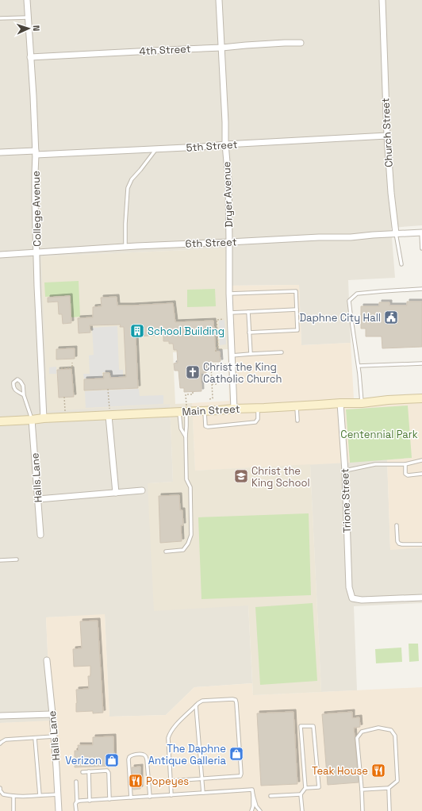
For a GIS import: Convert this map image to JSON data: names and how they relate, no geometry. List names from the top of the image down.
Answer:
{
  "streets": {
    "main road": ["Main Street"],
    "street": [
      "4th Street",
      "Church Street",
      "5th Street",
      "Dryer Avenue",
      "College Avenue",
      "6th Street",
      "Halls Lane",
      "Trione Street"
    ]
  },
  "crossings": [
    ["4th Street", "Dryer Avenue"],
    ["4th Street", "College Avenue"],
    ["Church Street", "5th Street"],
    ["Church Street", "6th Street"],
    ["5th Street", "Dryer Avenue"],
    ["5th Street", "College Avenue"],
    ["Dryer Avenue", "6th Street"],
    ["Dryer Avenue", "Main Street"],
    ["College Avenue", "6th Street"],
    ["College Avenue", "Main Street"],
    ["Main Street", "Halls Lane"],
    ["Main Street", "Trione Street"]
  ],
  "parks": ["Centennial Park"],
  "places": {
    "public building": ["Daphne City Hall"],
    "building": ["School Building"],
    "church": ["Christ the King Catholic Church"],
    "school or university": ["Christ the King School"],
    "shop": ["The Daphne Antique Galleria", "Verizon"],
    "restaurant": ["Teak House", "Popeyes"]
  },
  "north": "right"
}
